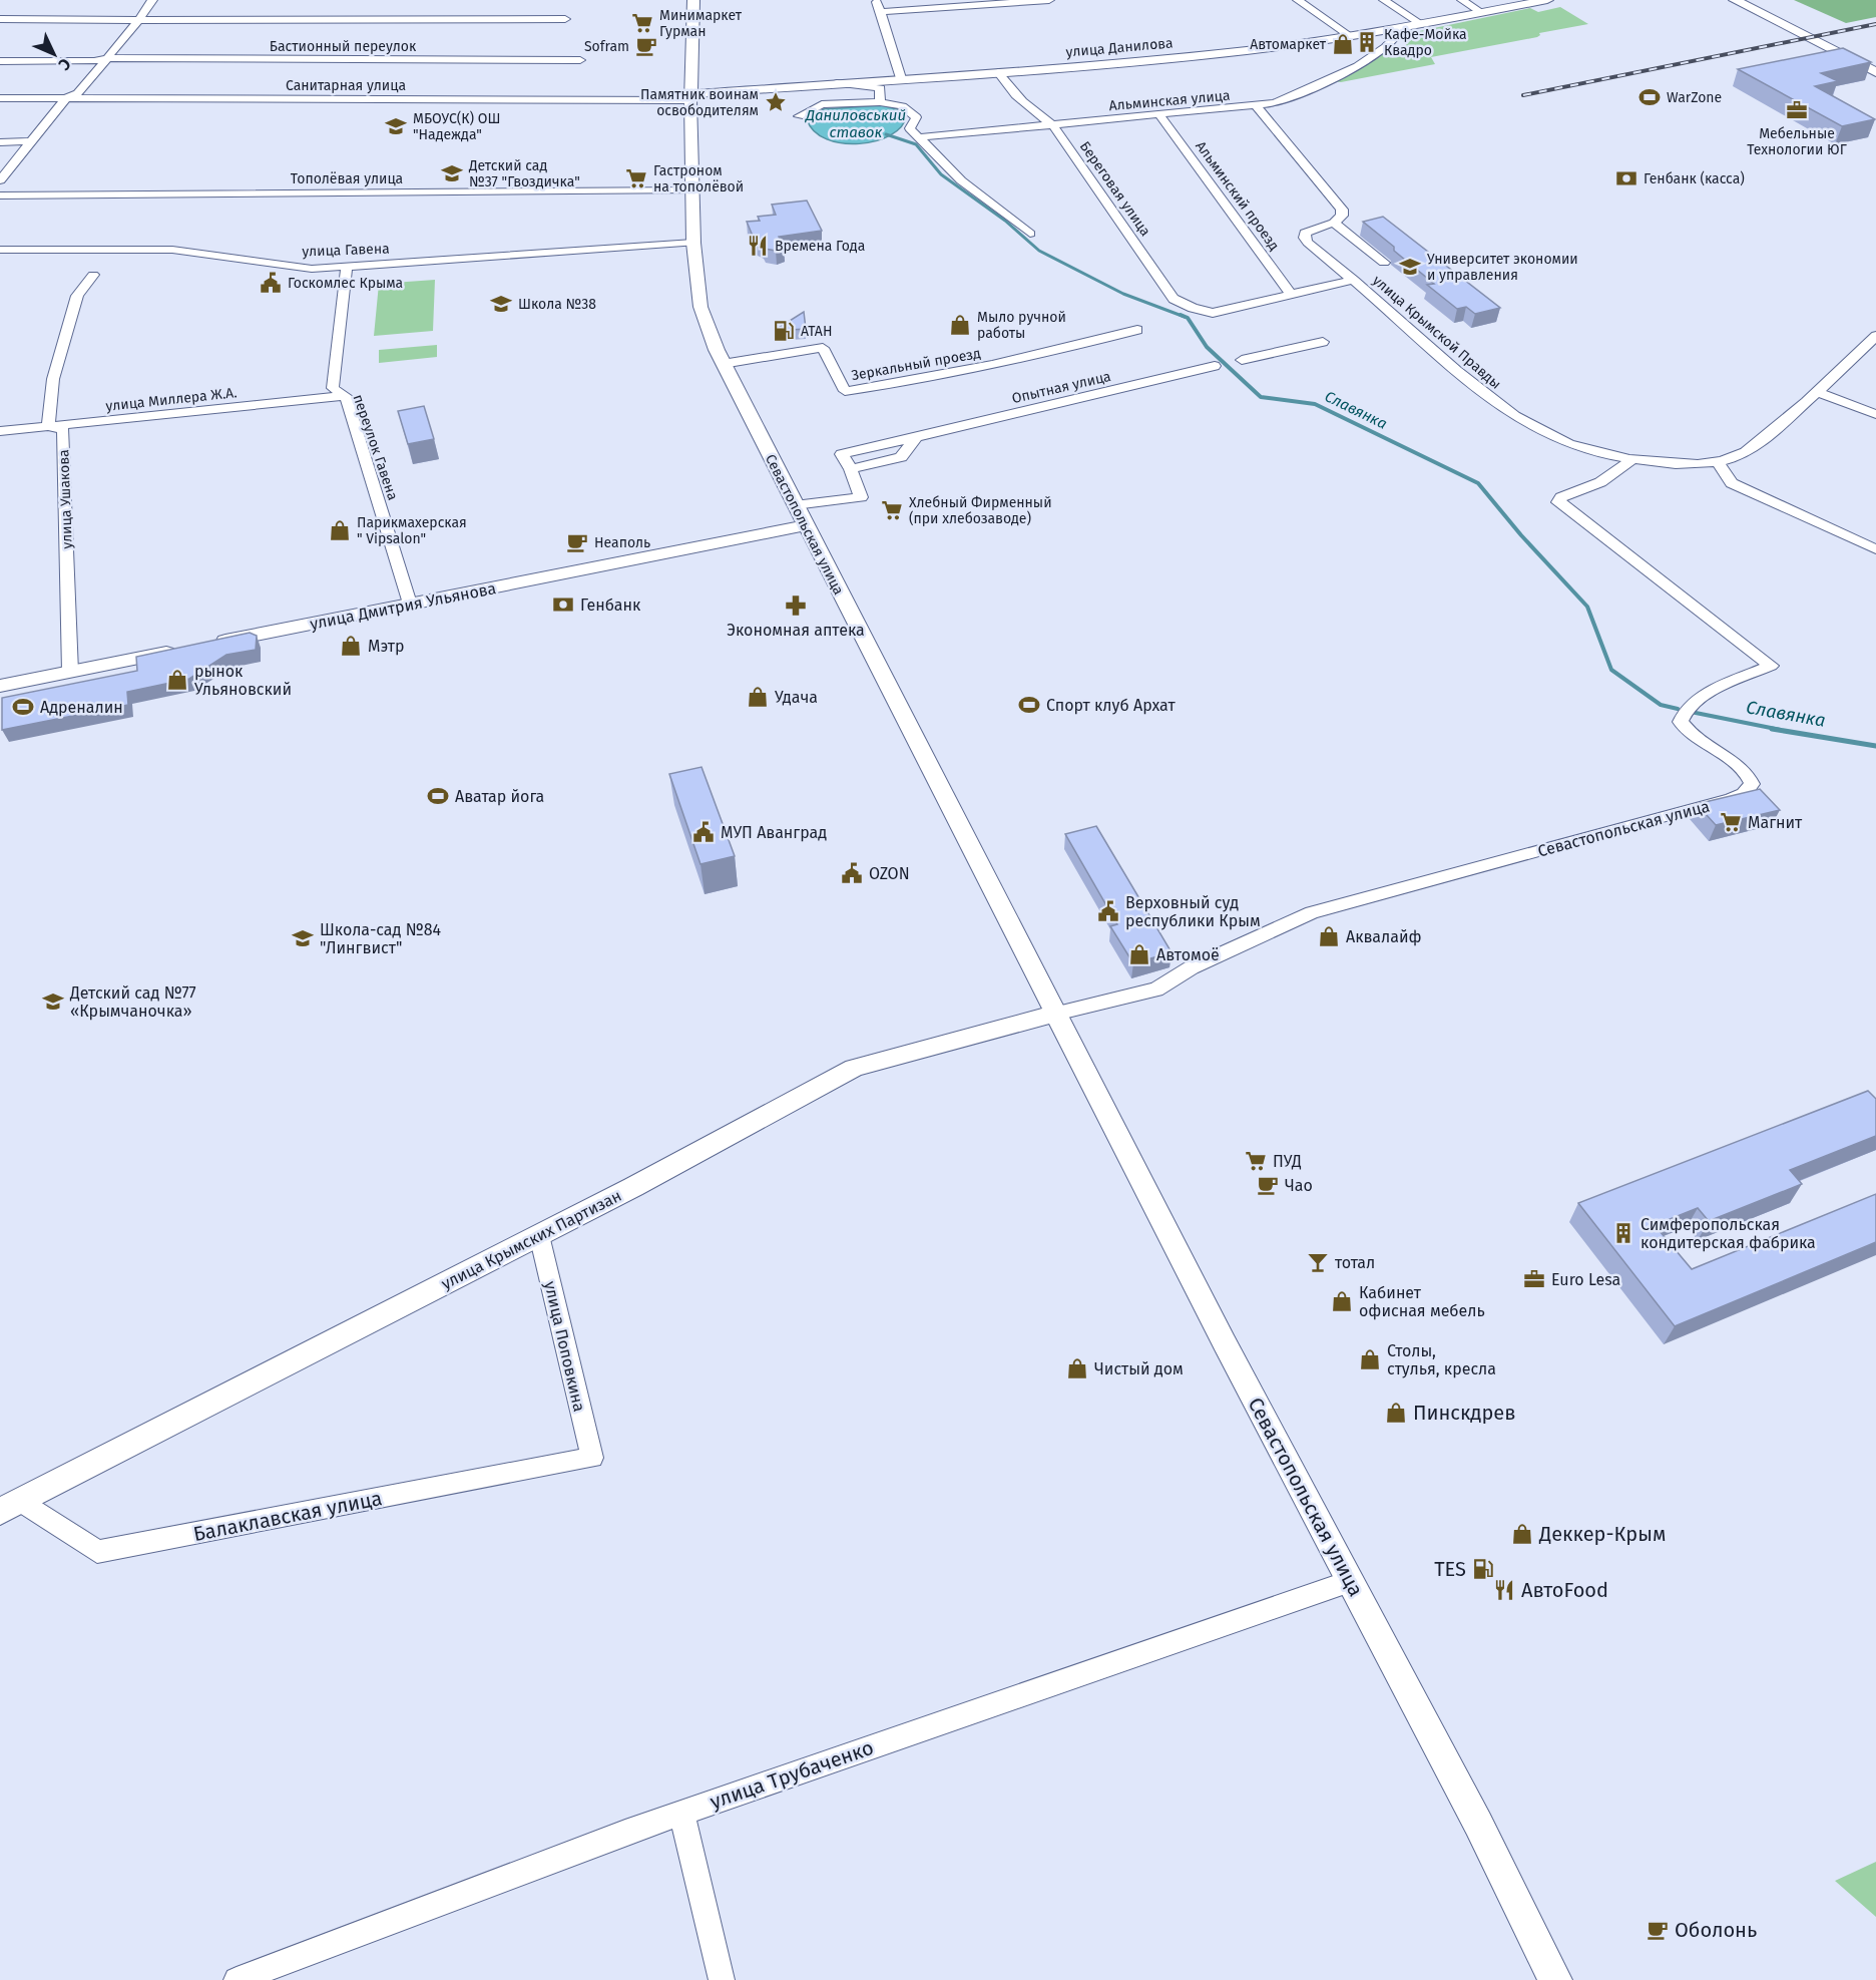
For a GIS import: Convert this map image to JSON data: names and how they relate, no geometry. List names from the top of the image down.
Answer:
{
  "streets": {
    "main road": [
      "улица Данилова",
      "Севастопольская улица",
      "улица Дмитрия Ульянова",
      "улица Крымских Партизан"
    ],
    "street": [
      "Бастионный переулок",
      "Санитарная улица",
      "Альминская улица",
      "Тополёвая улица",
      "Береговая улица",
      "Альминский проезд",
      "улица Гавена",
      "улица Крымской Правды",
      "Зеркальный проезд",
      "Опытная улица",
      "улица Миллера Ж.А.",
      "переулок Гавена",
      "улица Ушакова",
      "улица Поповкина",
      "Балаклавская улица",
      "улица Трубаченко"
    ]
  },
  "crossings": [
    ["улица Данилова", "Санитарная улица"],
    ["улица Данилова", "Альминская улица"],
    ["улица Данилова", "Береговая улица"],
    ["улица Данилова", "Севастопольская улица"],
    ["Санитарная улица", "Севастопольская улица"],
    ["Альминская улица", "Береговая улица"],
    ["Альминская улица", "Альминский проезд"],
    ["Тополёвая улица", "Севастопольская улица"],
    ["Береговая улица", "Альминский проезд"],
    ["улица Гавена", "переулок Гавена"],
    ["улица Гавена", "Севастопольская улица"],
    ["улица Крымской Правды", "Севастопольская улица"],
    ["Зеркальный проезд", "Севастопольская улица"],
    ["Опытная улица", "Севастопольская улица"],
    ["улица Миллера Ж.А.", "переулок Гавена"],
    ["улица Миллера Ж.А.", "улица Ушакова"],
    ["переулок Гавена", "улица Дмитрия Ульянова"],
    ["Севастопольская улица", "улица Дмитрия Ульянова"],
    ["Севастопольская улица", "улица Крымских Партизан"],
    ["Севастопольская улица", "улица Трубаченко"],
    ["улица Крымских Партизан", "улица Поповкина"],
    ["улица Крымских Партизан", "Балаклавская улица"],
    ["улица Поповкина", "Балаклавская улица"]
  ],
  "water": ["Даниловський ставок", "Славянка"],
  "places": {
    "supermarket": [
      "Минимаркет Гурман",
      "Гастроном на тополёвой",
      "Хлебный Фирменный (при хлебозаводе)",
      "Магнит",
      "ПУД"
    ],
    "building": ["Кафе-Мойка Квадро", "Симферопольская кондитерская фабрика"],
    "shop": [
      "Автомаркет",
      "Мыло ручной работы",
      "Парикмахерская \" Vipsalon\"",
      "Мэтр",
      "рынок Ульяновский",
      "Удача",
      "Аквалайф",
      "Автомоё",
      "Кабинет офисная мебель",
      "Столы, стулья, кресла",
      "Чистый дом",
      "Пинскдрев",
      "Деккер-Крым"
    ],
    "cafe": [
      "Sofram",
      "Неаполь",
      "Чао",
      "Оболонь"
    ],
    "sports": [
      "WarZone",
      "Спорт клуб Архат",
      "Адреналин",
      "Аватар йога"
    ],
    "place": ["Памятник воинам освободителям"],
    "office": ["Мебельные Технологии ЮГ", "Euro Lesa"],
    "school or university": [
      "МБОУС(К) ОШ \"Надежда\"",
      "Детский сад №37 \"Гвоздичка\"",
      "Университет экономии и управления",
      "Школа №38",
      "Школа-сад №84 \"Лингвист\"",
      "Детский сад №77 «Крымчаночка»"
    ],
    "bank": ["Генбанк (касса)", "Генбанк"],
    "restaurant": ["Времена Года", "АвтоFood"],
    "public building": [
      "Госкомлес Крыма",
      "МУП Аванград",
      "OZON",
      "Верховный суд республики Крым"
    ],
    "fuel station": ["АТАН", "TES"],
    "pharmacy": ["Экономная аптека"],
    "bar": ["тотал"]
  },
  "north": "bottom right"
}
